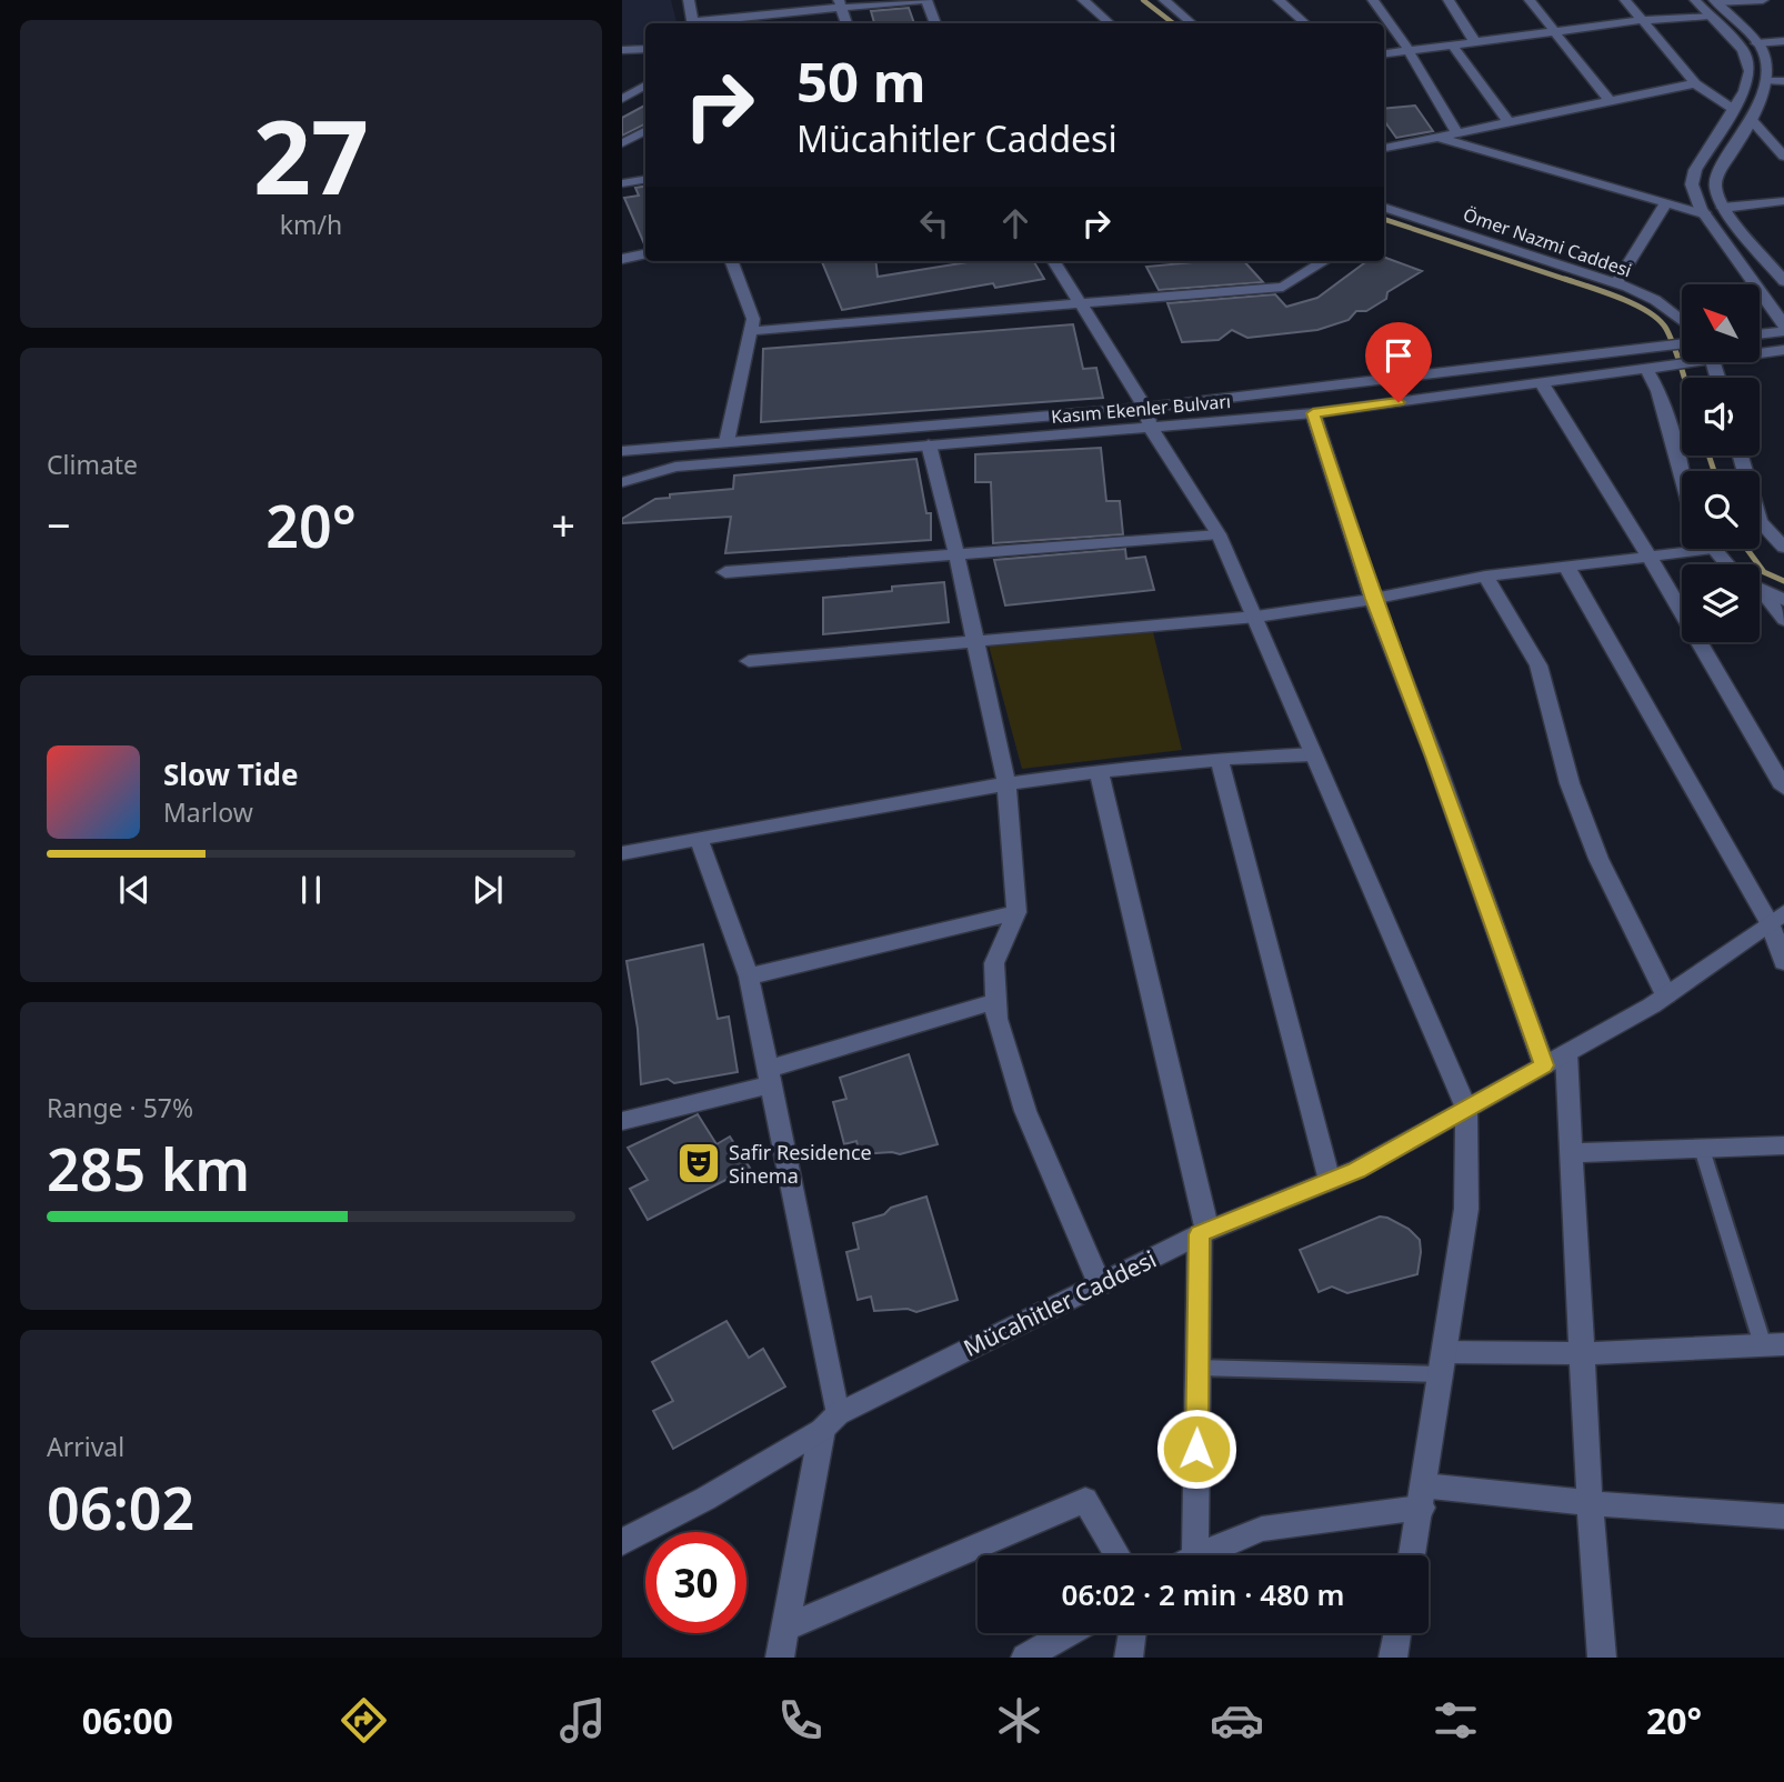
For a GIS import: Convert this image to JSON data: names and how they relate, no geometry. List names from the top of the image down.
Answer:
{
  "streets": {
    "street": ["Ömer Nazmi Caddesi", "Kasım Ekenler Bulvarı", "Mücahitler Caddesi"]
  },
  "places": {
    "theatre": ["Safir Residence Sinema"]
  },
  "north": "top left",
  "page": {
    "tile": [
      ["27", "km/h"],
      "Climate",
      ["Range · 57%", "285 km"],
      ["Arrival", "06:02"]
    ],
    "turn": ["50 m", "Mücahitler Caddesi"],
    "heat": ["−", "20°", "+"],
    "song": ["Slow Tide", "Marlow"],
    "limit": "30",
    "trip": "06:02 · 2 min · 480 m",
    "tabs": ["06:00", "20°"]
  }
}
